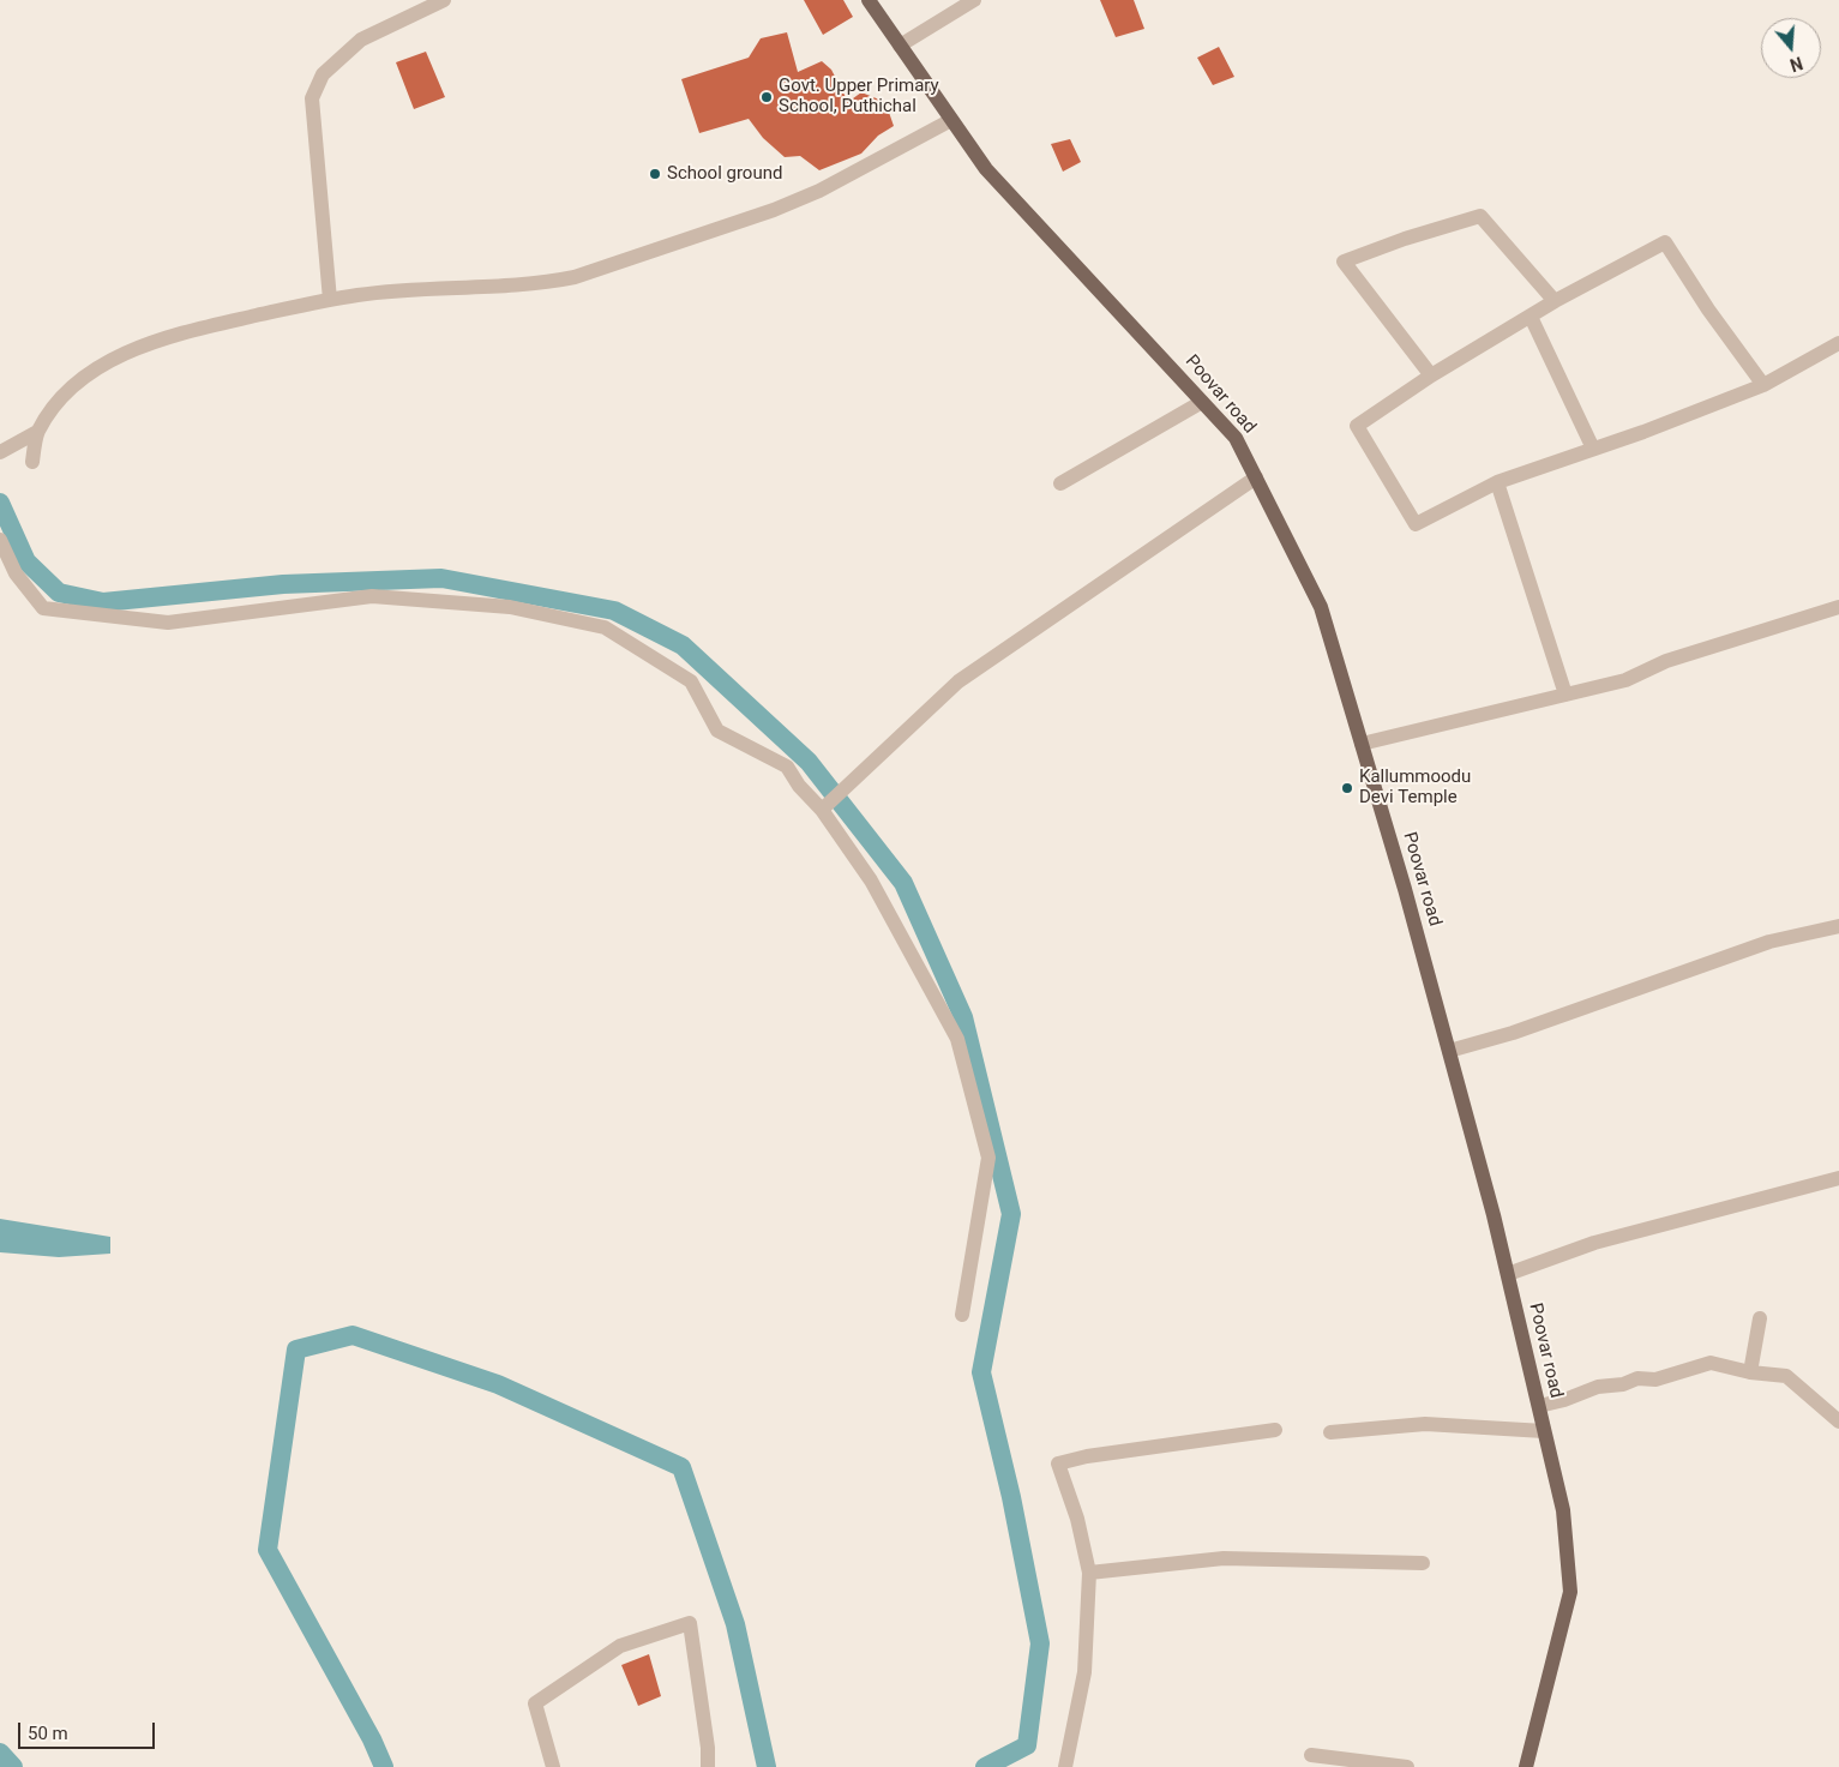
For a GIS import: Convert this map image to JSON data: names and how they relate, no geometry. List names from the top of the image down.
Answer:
{
  "streets": {
    "main road": ["Poovar road"]
  },
  "places": ["Govt. Upper Primary School, Puthichal", "School ground", "Kallummoodu Devi Temple"],
  "scale_bar": "50 m",
  "north": "bottom"
}
